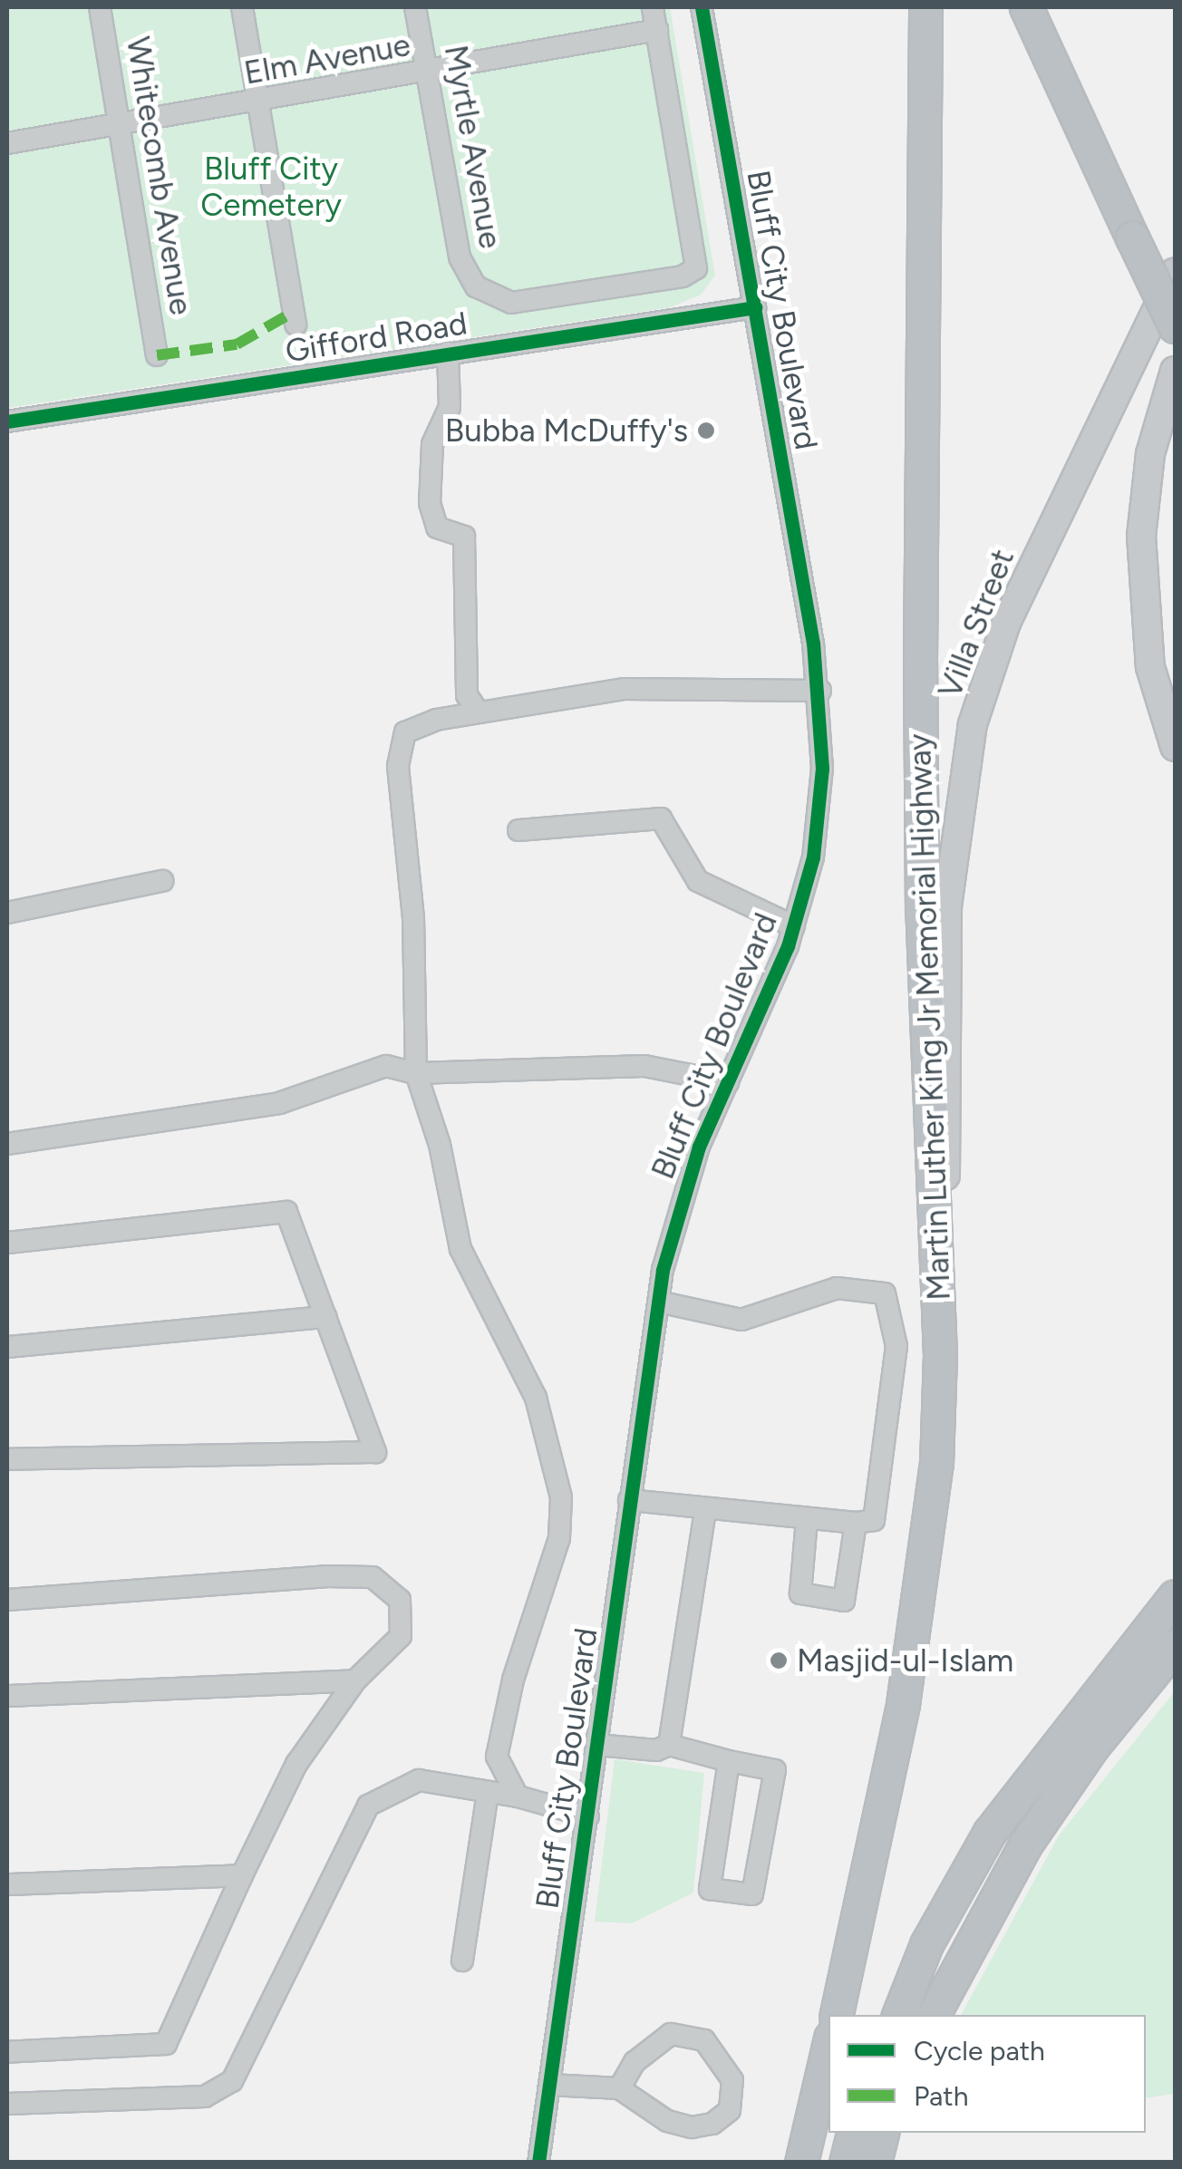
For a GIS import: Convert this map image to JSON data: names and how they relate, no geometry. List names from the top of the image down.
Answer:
{
  "streets": {
    "highway": ["Martin Luther King Jr Memorial Highway"],
    "main road": ["Villa Street"],
    "street": [
      "Elm Avenue",
      "Myrtle Avenue",
      "Whitecomb Avenue",
      "Bluff City Boulevard",
      "Gifford Road"
    ]
  },
  "crossings": [
    ["Elm Avenue", "Myrtle Avenue"],
    ["Elm Avenue", "Whitecomb Avenue"],
    ["Bluff City Boulevard", "Gifford Road"],
    ["Villa Street", "Martin Luther King Jr Memorial Highway"]
  ],
  "parks": ["Bluff City Cemetery"],
  "places": ["Bubba McDuffy's", "Masjid-ul-Islam"],
  "legend": ["Cycle path", "Path"]
}
